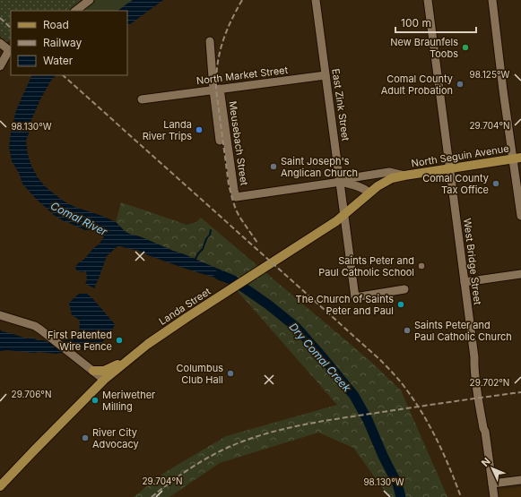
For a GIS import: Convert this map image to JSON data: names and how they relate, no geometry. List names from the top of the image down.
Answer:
{
  "streets": {
    "main road": ["North Seguin Avenue", "Landa Street"],
    "street": [
      "North Market Street",
      "East Zink Street",
      "Meusebach Street",
      "West Bridge Street"
    ]
  },
  "crossings": [
    ["North Market Street", "East Zink Street"],
    ["North Market Street", "Meusebach Street"],
    ["East Zink Street", "North Seguin Avenue"],
    ["East Zink Street", "Landa Street"],
    ["Meusebach Street", "North Seguin Avenue"],
    ["North Seguin Avenue", "West Bridge Street"],
    ["North Seguin Avenue", "Landa Street"]
  ],
  "water": ["Comal River", "Dry Comal Creek"],
  "places": [
    "New Braunfels Toobs",
    "Comal County Adult Probation",
    "Landa River Trips",
    "Saint Joseph's Anglican Church",
    "Comal County Tax Office",
    "Saints Peter and Paul Catholic School",
    "The Church of Saints Peter and Paul",
    "Saints Peter and Paul Catholic Church",
    "First Patented Wire Fence",
    "Columbus Club Hall",
    "Meriwether Milling",
    "River City Advocacy"
  ],
  "legend": ["Road", "Railway", "Water"],
  "scale_bar": "100 m",
  "north": "top left",
  "coordinates": [
    "98.125°W",
    "29.704°N",
    "98.130°W",
    "29.702°N",
    "29.706°N"
  ]
}
